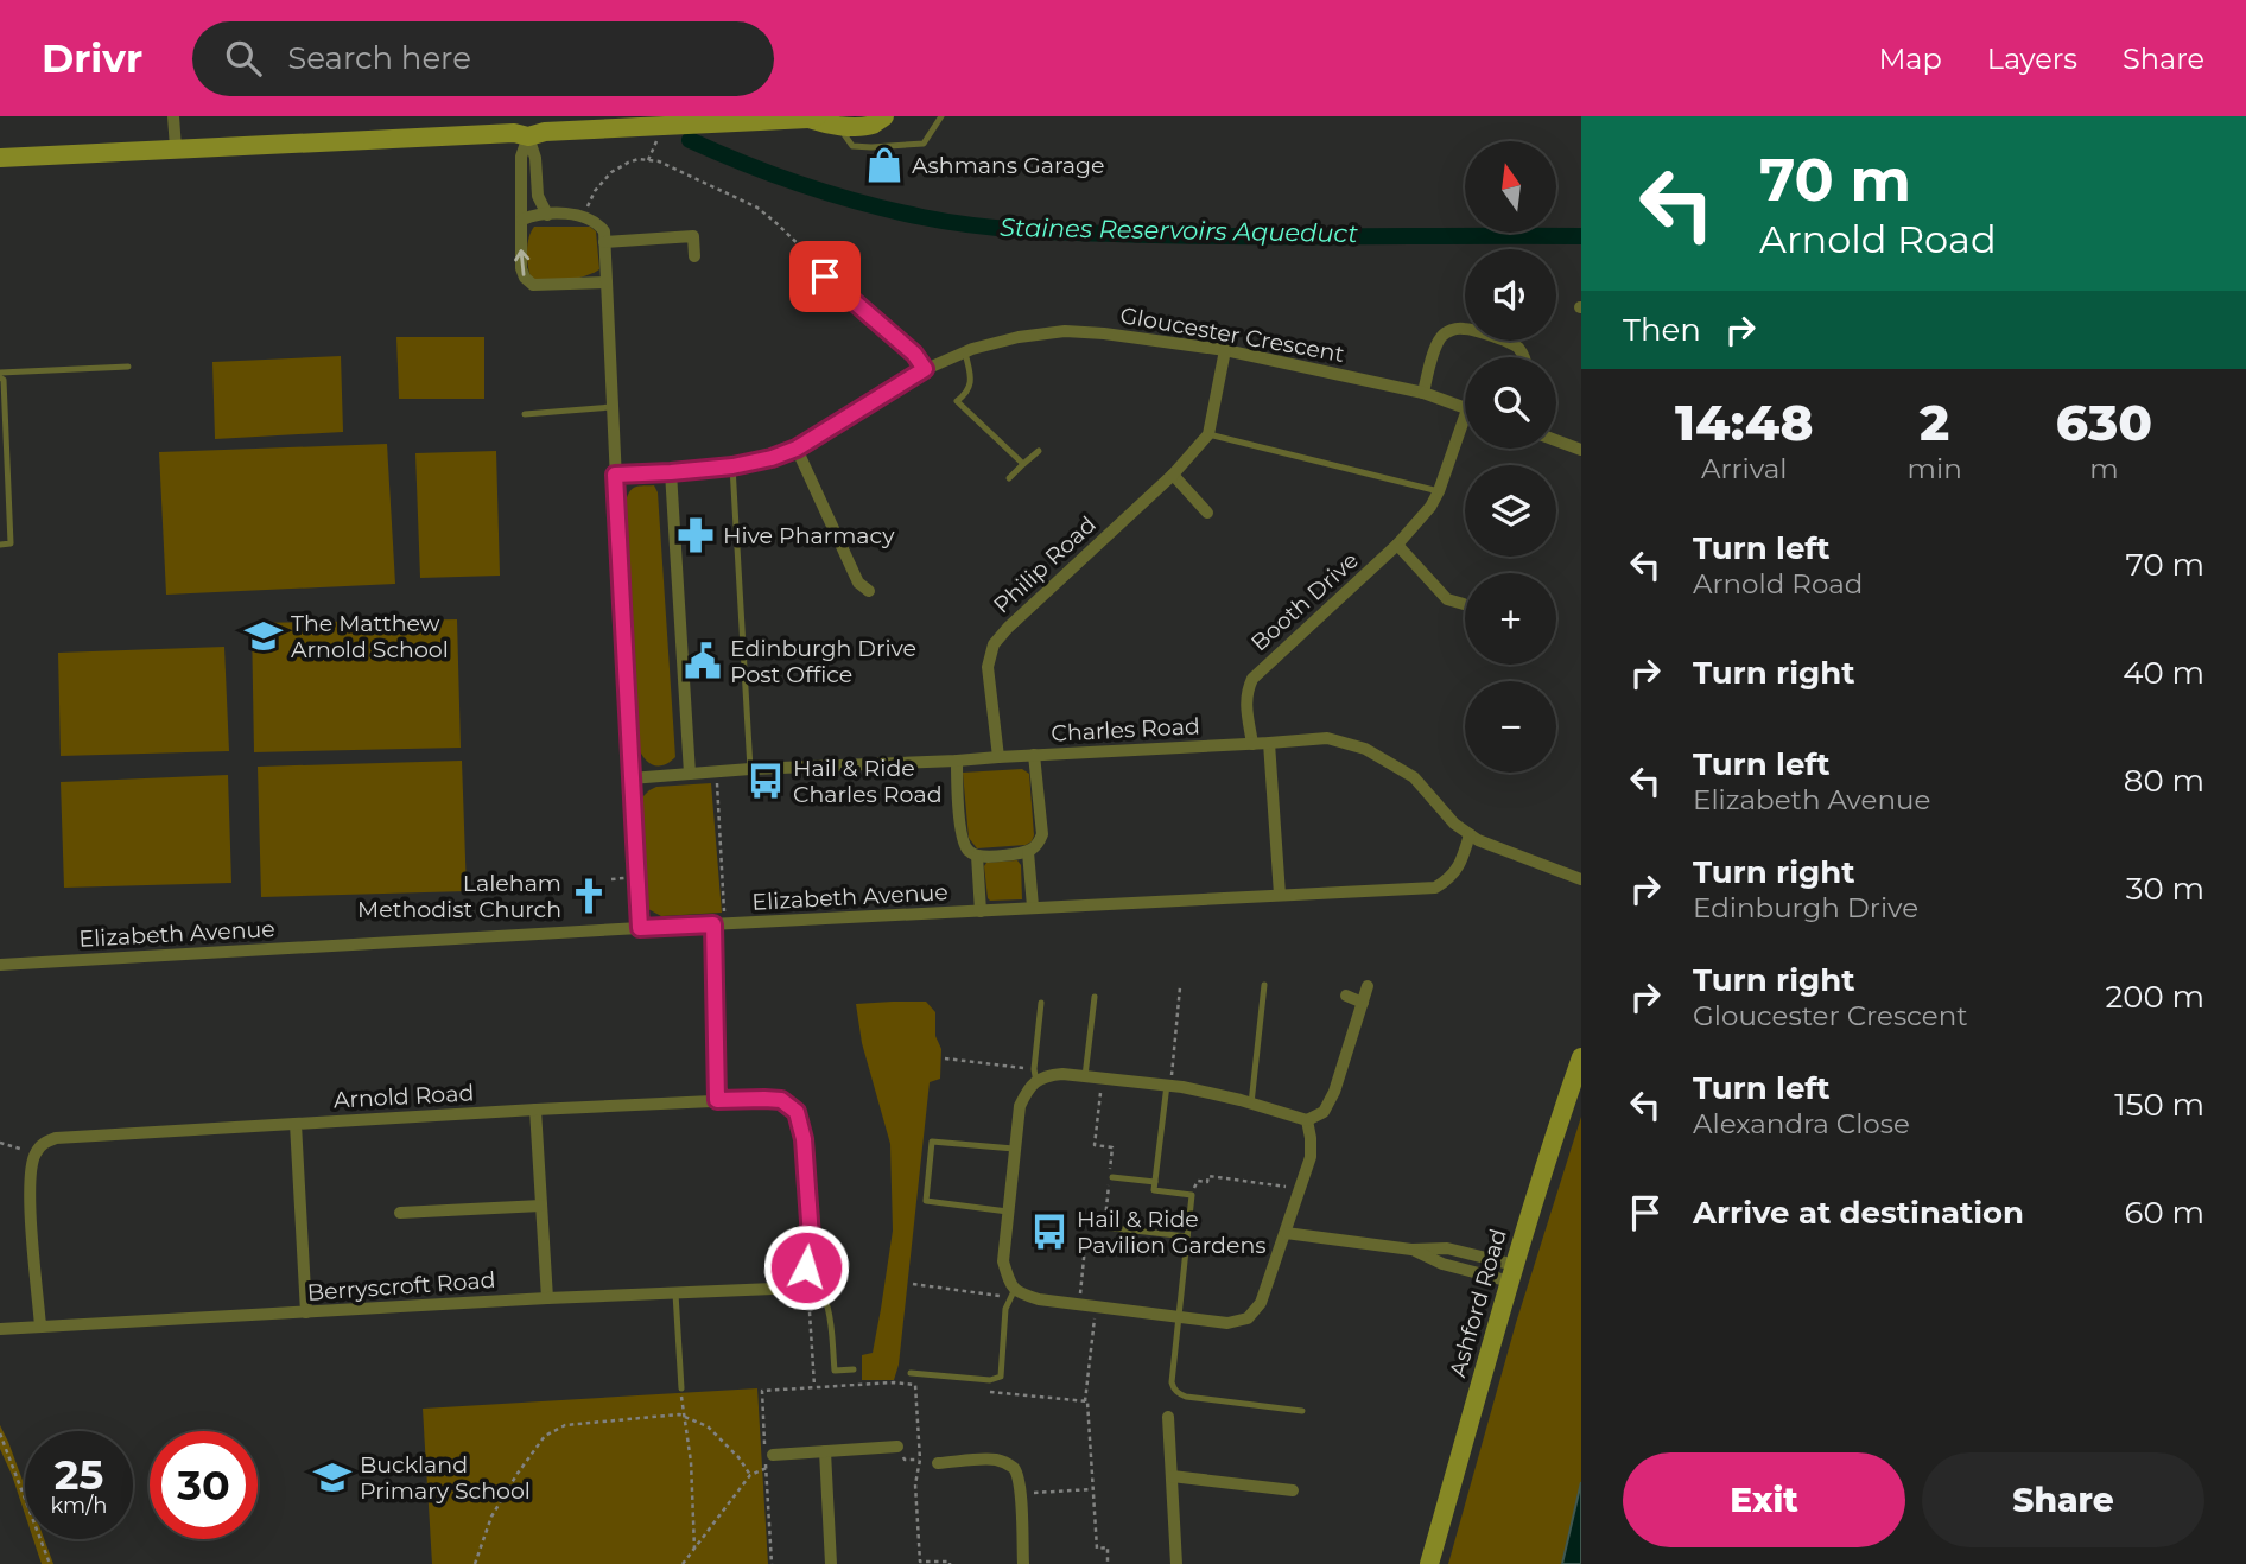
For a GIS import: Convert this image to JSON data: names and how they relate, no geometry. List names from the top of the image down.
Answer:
{
  "streets": {
    "street": [
      "Gloucester Crescent",
      "Philip Road",
      "Booth Drive",
      "Charles Road",
      "Elizabeth Avenue",
      "Arnold Road",
      "Berryscroft Road",
      "Ashford Road"
    ]
  },
  "crossings": [
    ["Philip Road", "Charles Road"],
    ["Booth Drive", "Charles Road"],
    ["Charles Road", "Elizabeth Avenue"],
    ["Arnold Road", "Berryscroft Road"]
  ],
  "water": ["Staines Reservoirs Aqueduct"],
  "places": {
    "shop": ["Ashmans Garage"],
    "pharmacy": ["Hive Pharmacy"],
    "school or university": ["The Matthew Arnold School", "Buckland Primary School"],
    "public building": ["Edinburgh Drive Post Office"],
    "bus stop": ["Hail & Ride Charles Road", "Hail & Ride Pavilion Gardens"],
    "church": ["Laleham Methodist Church"]
  },
  "north": "top",
  "page": {
    "header": "Drivr",
    "search": "Search here",
    "nav": ["Map", "Layers", "Share"],
    "turn": ["70 m", "Arnold Road"],
    "map_buttons": ["+", "−"],
    "then": "Then",
    "eta": [
      "14:48",
      "Arrival",
      "2",
      "min",
      "630",
      "m"
    ],
    "list": [
      {
        "name": "Turn left",
        "note": "Arnold Road",
        "value": "70 m"
      },
      {
        "name": "Turn right",
        "value": "40 m"
      },
      {
        "name": "Turn left",
        "note": "Elizabeth Avenue",
        "value": "80 m"
      },
      {
        "name": "Turn right",
        "note": "Edinburgh Drive",
        "value": "30 m"
      },
      {
        "name": "Turn right",
        "note": "Gloucester Crescent",
        "value": "200 m"
      },
      {
        "name": "Turn left",
        "note": "Alexandra Close",
        "value": "150 m"
      },
      {
        "name": "Arrive at destination",
        "value": "60 m"
      }
    ],
    "speed": "25 km/h",
    "limit": "30",
    "buttons": ["Exit", "Share"]
  }
}
